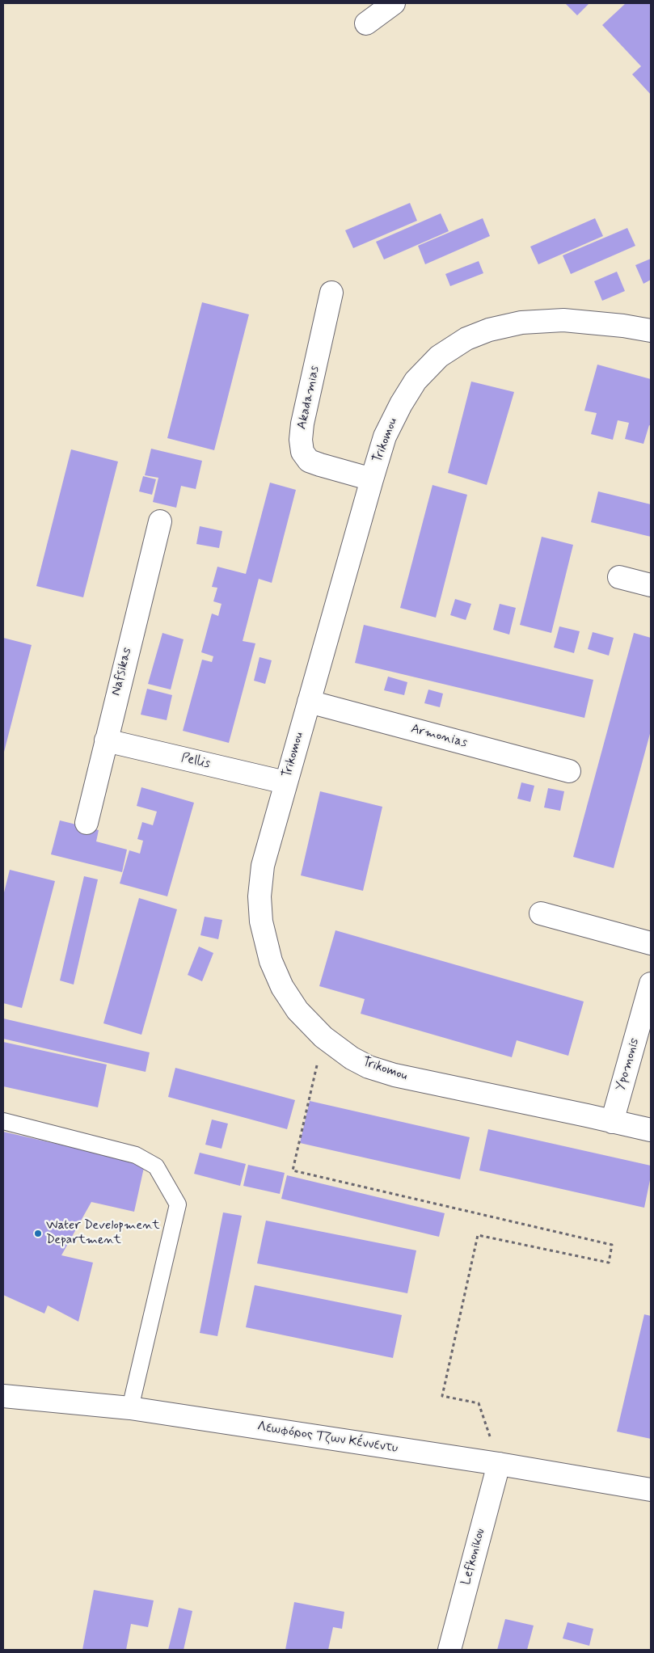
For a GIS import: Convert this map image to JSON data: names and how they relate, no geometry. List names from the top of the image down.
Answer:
{
  "streets": {
    "street": [
      "Akadamias",
      "Trikomou",
      "Nafsikas",
      "Armonias",
      "Pellis",
      "Ypomonis",
      "Λεωφόρος Τζων Κέννεντυ",
      "Lefkonikou"
    ]
  },
  "crossings": [
    ["Akadamias", "Trikomou"],
    ["Trikomou", "Armonias"],
    ["Trikomou", "Pellis"],
    ["Trikomou", "Ypomonis"],
    ["Nafsikas", "Pellis"],
    ["Λεωφόρος Τζων Κέννεντυ", "Lefkonikou"]
  ],
  "places": ["Water Development Department"]
}
